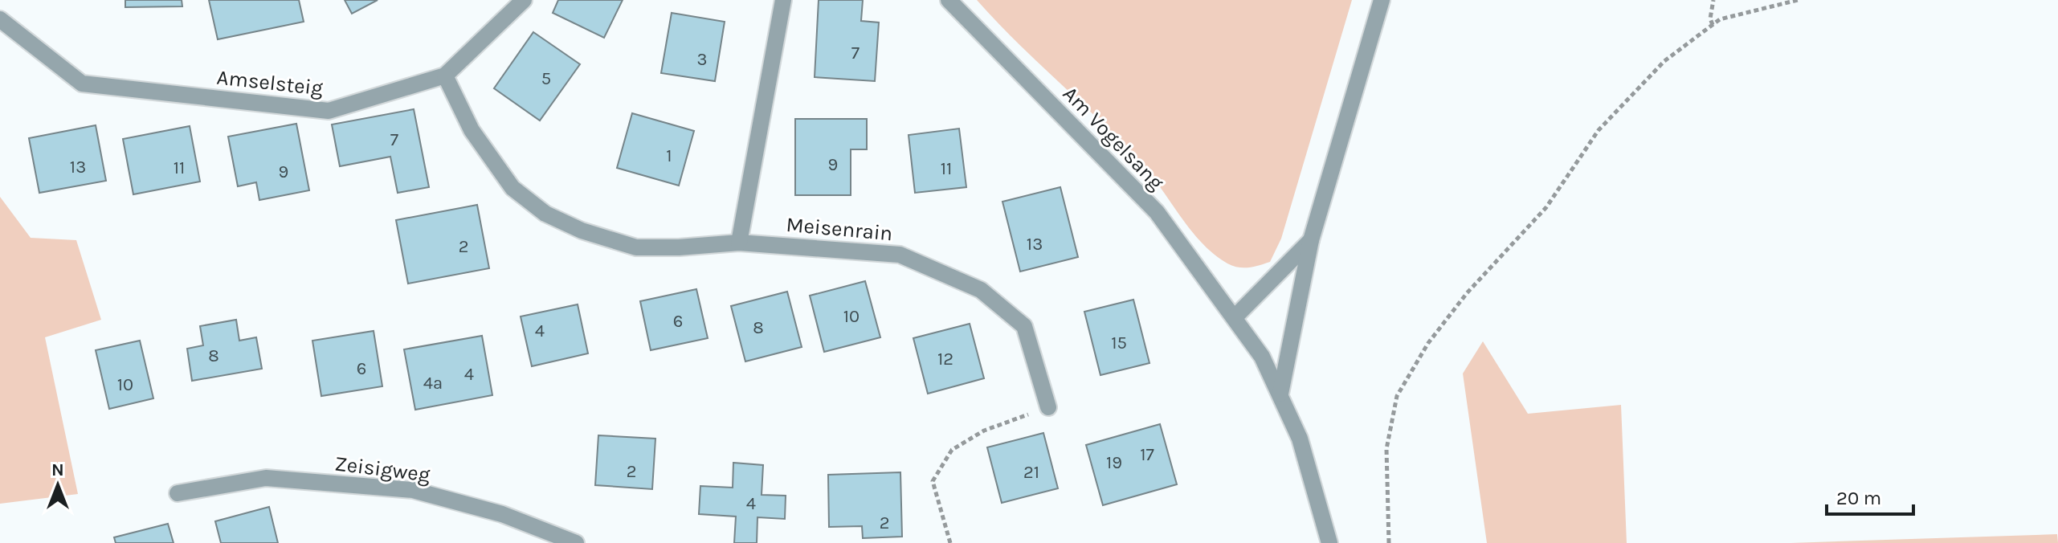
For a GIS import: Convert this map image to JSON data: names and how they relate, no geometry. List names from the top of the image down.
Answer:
{
  "streets": {
    "street": [
      "Amselsteig",
      "Am Vogelsang",
      "Meisenrain",
      "Zeisigweg"
    ]
  },
  "crossings": [
    ["Amselsteig", "Meisenrain"]
  ],
  "house_numbers": [
    "7",
    "3",
    "5",
    "7",
    "1",
    "9",
    "13",
    "11",
    "11",
    "9",
    "13",
    "2",
    "10",
    "6",
    "8",
    "4",
    "15",
    "8",
    "12",
    "6",
    "4",
    "4a",
    "10",
    "17",
    "19",
    "2",
    "21",
    "4",
    "2"
  ],
  "scale_bar": "20 m",
  "north": "top"
}
